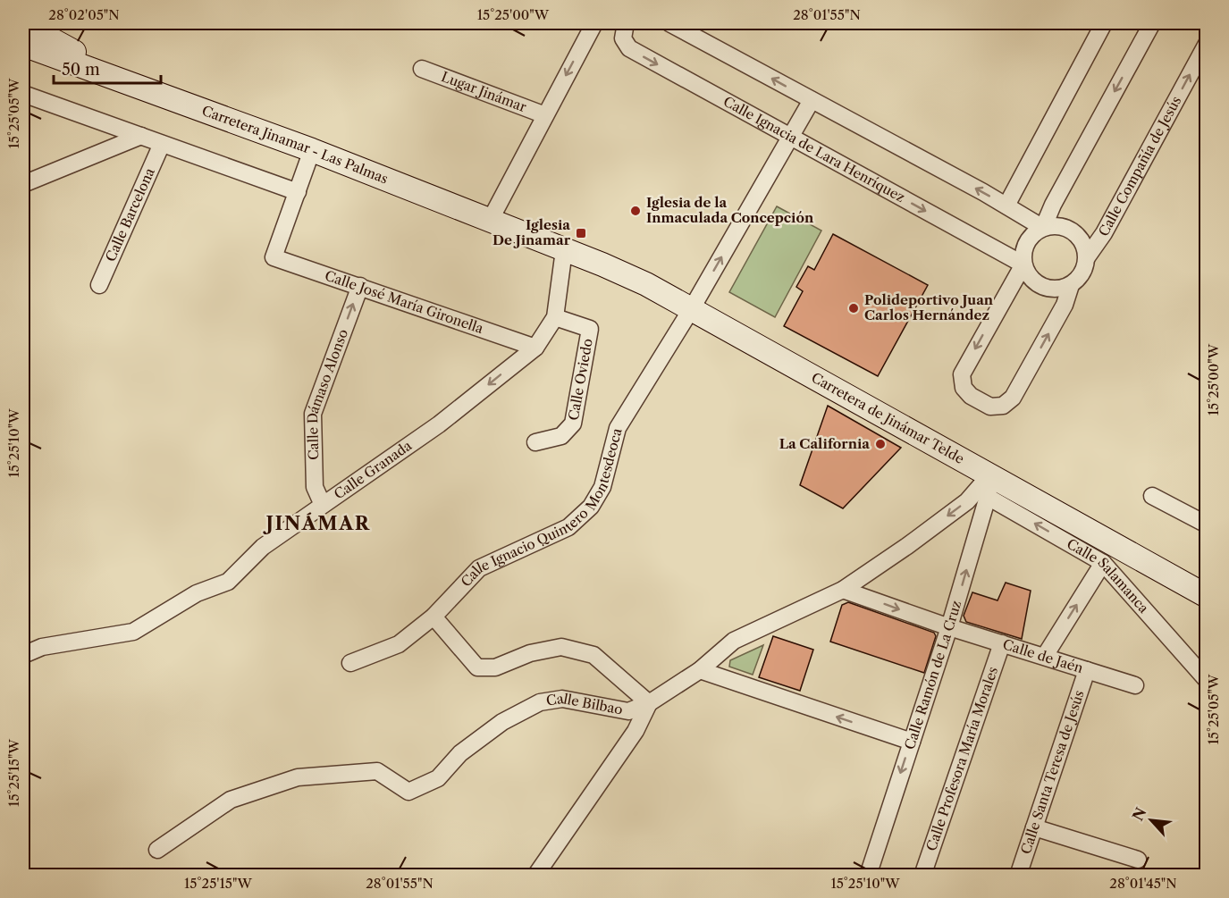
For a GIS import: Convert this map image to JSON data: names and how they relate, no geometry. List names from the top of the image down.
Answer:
{
  "streets": {
    "main road": ["Carretera Jinamar - Las Palmas", "Carretera de Jinámar Telde"],
    "street": [
      "Lugar Jinámar",
      "Calle Ignacia de Lara Henríquez",
      "Calle Compañía de Jesús",
      "Calle Barcelona",
      "Calle José María Gironella",
      "Calle Oviedo",
      "Calle Dámaso Alonso",
      "Calle Granada",
      "Calle Ignacio Quintero Montesdeoca",
      "Calle Salamanca",
      "Calle de Jaén",
      "Calle Ramón de La Cruz",
      "Calle Bilbao",
      "Calle Profesora María Morales",
      "Calle Santa Teresa de Jesús"
    ]
  },
  "crossings": [
    ["Lugar Jinámar", "Carretera Jinamar - Las Palmas"],
    ["Carretera Jinamar - Las Palmas", "Carretera de Jinámar Telde"],
    ["Carretera Jinamar - Las Palmas", "Calle Granada"],
    ["Calle Ignacia de Lara Henríquez", "Calle Compañía de Jesús"],
    ["Calle Ignacia de Lara Henríquez", "Calle Ignacio Quintero Montesdeoca"],
    ["Calle José María Gironella", "Calle Dámaso Alonso"],
    ["Calle José María Gironella", "Calle Granada"],
    ["Calle Oviedo", "Calle Granada"],
    ["Calle Dámaso Alonso", "Calle Granada"],
    ["Carretera de Jinámar Telde", "Calle Granada"],
    ["Carretera de Jinámar Telde", "Calle Ignacio Quintero Montesdeoca"],
    ["Carretera de Jinámar Telde", "Calle Salamanca"],
    ["Carretera de Jinámar Telde", "Calle Ramón de La Cruz"],
    ["Carretera de Jinámar Telde", "Calle Bilbao"],
    ["Calle Salamanca", "Calle Ramón de La Cruz"],
    ["Calle Salamanca", "Calle Bilbao"],
    ["Calle de Jaén", "Calle Ramón de La Cruz"],
    ["Calle de Jaén", "Calle Bilbao"],
    ["Calle de Jaén", "Calle Profesora María Morales"],
    ["Calle de Jaén", "Calle Santa Teresa de Jesús"],
    ["Calle Ramón de La Cruz", "Calle Bilbao"]
  ],
  "one_way": ["Calle Dámaso Alonso", "Calle Granada", "Calle Salamanca"],
  "districts": ["JINÁMAR"],
  "places": {
    "other": ["Iglesia de la Inmaculada Concepción", "Polideportivo Juan Carlos Hernández", "La California"],
    "transit": ["Iglesia De Jinamar"]
  },
  "scale_bar": "50 m",
  "north": "top left",
  "coordinates": [
    "28°02'05\"N",
    "15°25'00\"W",
    "28°01'55\"N",
    "15°25'05\"W",
    "15°25'10\"W",
    "15°25'15\"W",
    "28°01'45\"N"
  ]
}
